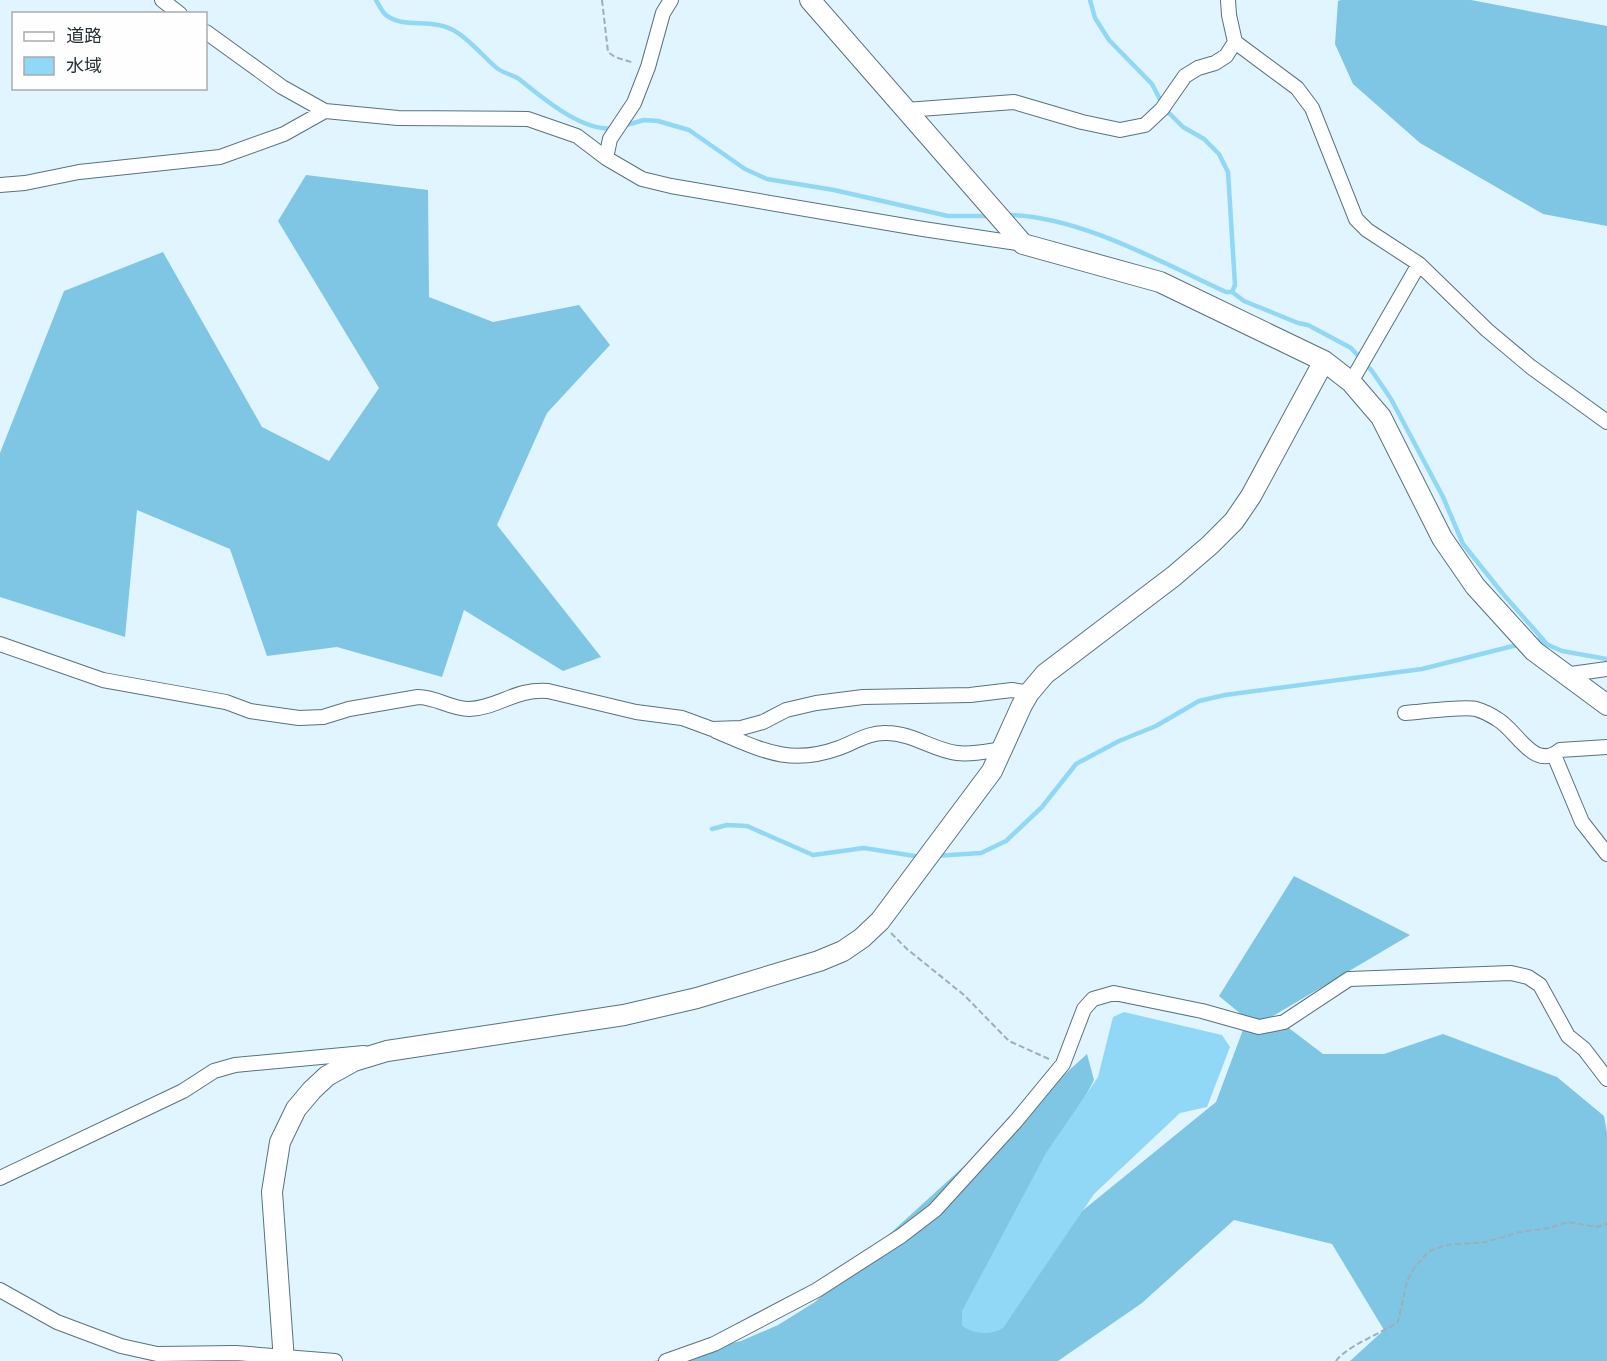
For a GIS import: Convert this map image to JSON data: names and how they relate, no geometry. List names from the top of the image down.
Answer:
{
  "legend": ["道路", "水域"]
}
